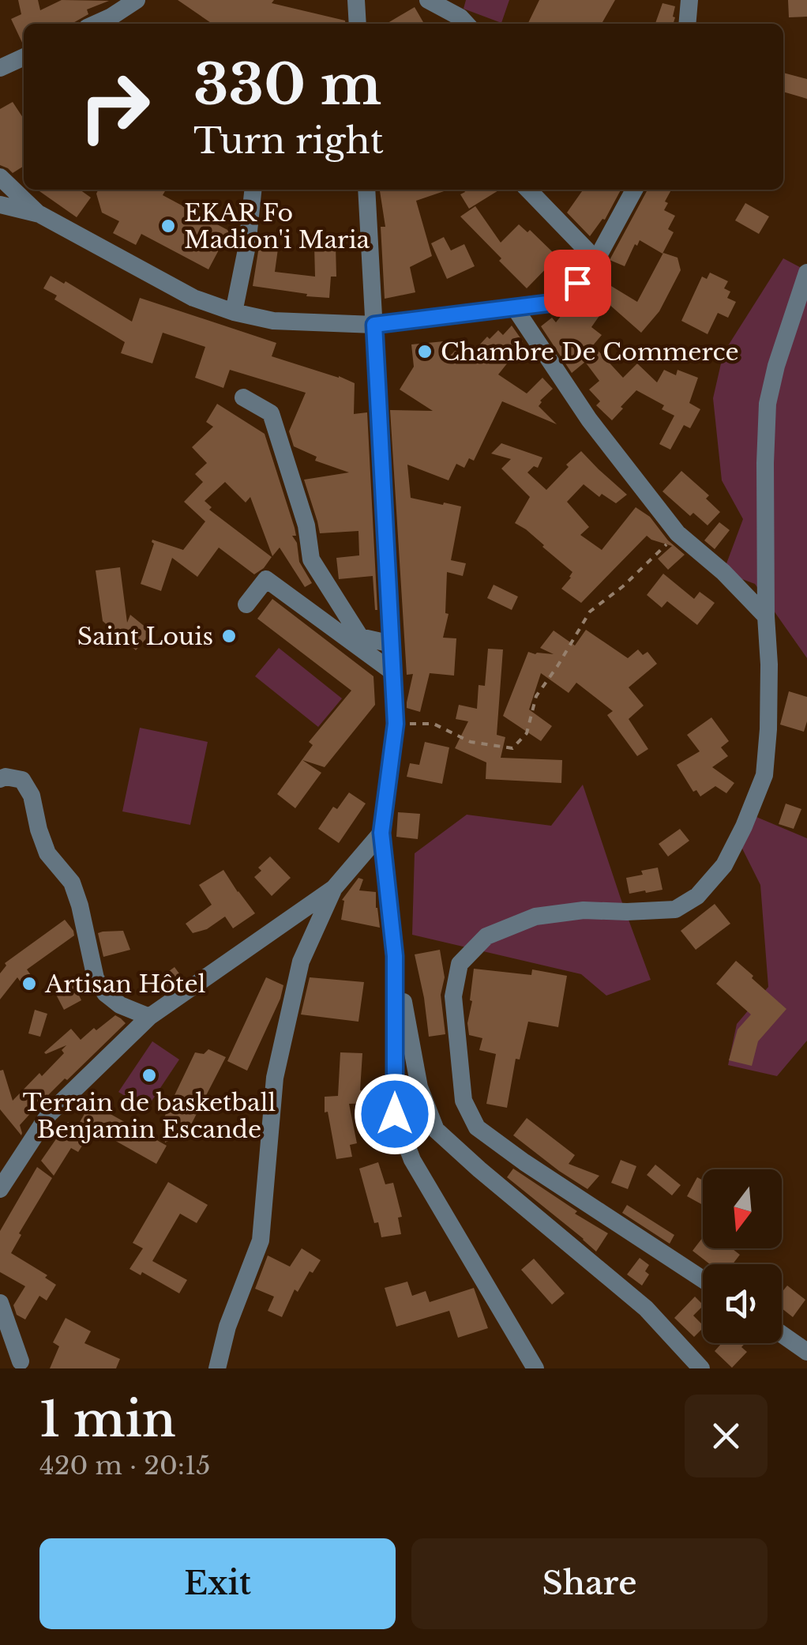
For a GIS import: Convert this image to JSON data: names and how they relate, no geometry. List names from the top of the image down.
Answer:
{
  "places": [
    "EKAR Fo Madion'i Maria",
    "Chambre De Commerce",
    "Saint Louis",
    "Artisan Hôtel",
    "Terrain de basketball Benjamin Escande"
  ],
  "north": "bottom",
  "page": {
    "turn": ["330 m", "Turn right"],
    "heading": ["1 min", "420 m · 20:15"],
    "buttons": ["Exit", "Share"]
  }
}
